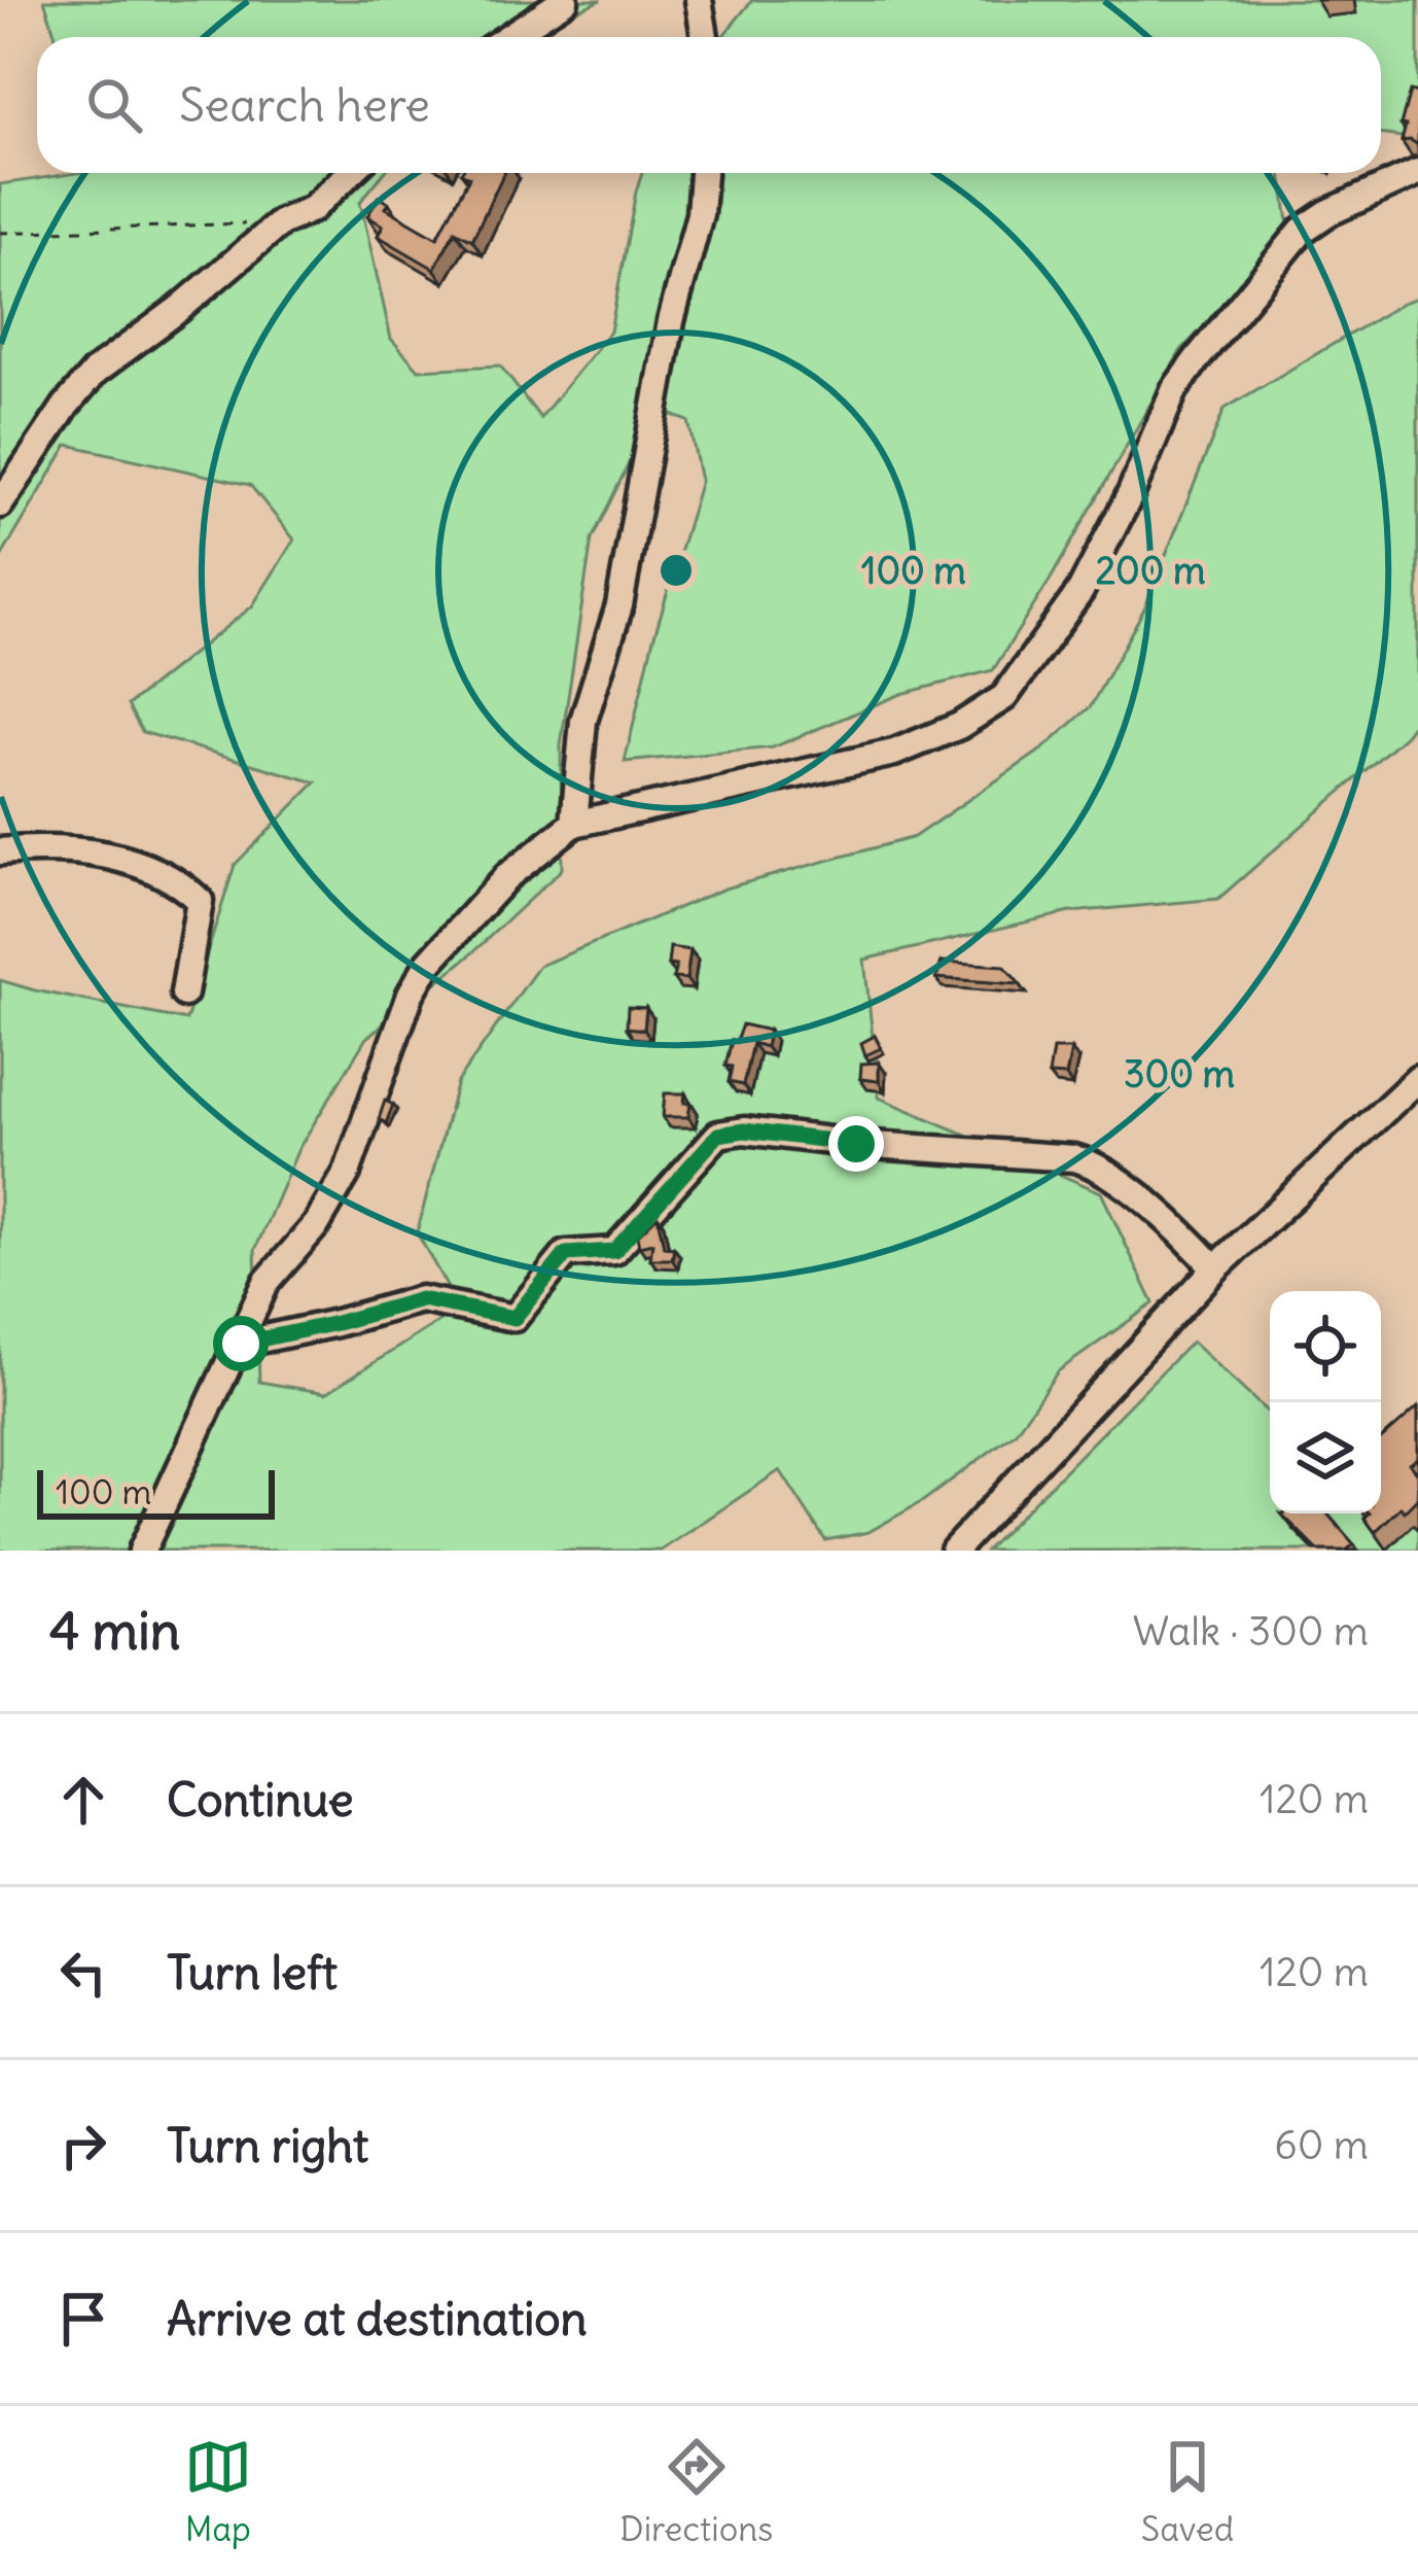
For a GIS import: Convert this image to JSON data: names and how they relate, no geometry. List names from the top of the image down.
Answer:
{
  "scale_bar": "100 m",
  "page": {
    "search": "Search here",
    "scale": "100 m",
    "heading": ["4 min", "Walk · 300 m"],
    "list": [
      ["Continue", "120 m"],
      ["Turn left", "120 m"],
      ["Turn right", "60 m"],
      "Arrive at destination"
    ],
    "nav": ["Map", "Directions", "Saved"]
  },
  "rings": ["100 m", "200 m", "300 m"]
}
